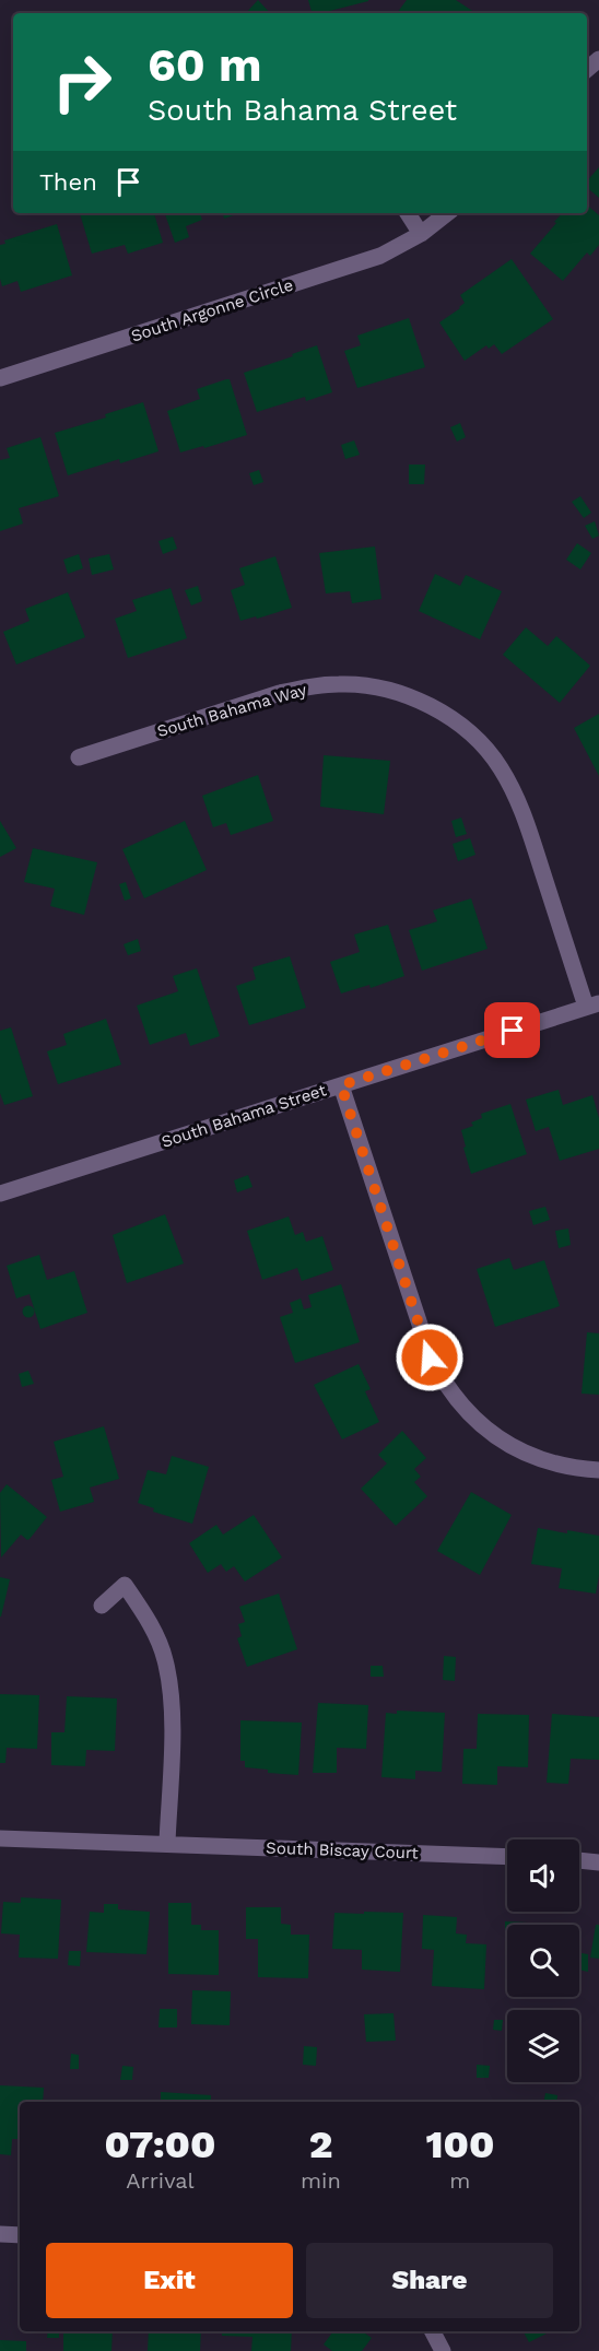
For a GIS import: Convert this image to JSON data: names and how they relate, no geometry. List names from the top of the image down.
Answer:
{
  "streets": {
    "street": [
      "South Argonne Circle",
      "South Bahama Way",
      "South Bahama Street",
      "South Biscay Court"
    ]
  },
  "crossings": [
    ["South Bahama Way", "South Bahama Street"]
  ],
  "page": {
    "turn": ["60 m", "South Bahama Street"],
    "then": "Then",
    "eta": [
      "07:00",
      "Arrival",
      "2",
      "min",
      "100",
      "m"
    ],
    "buttons": ["Exit", "Share"]
  }
}
